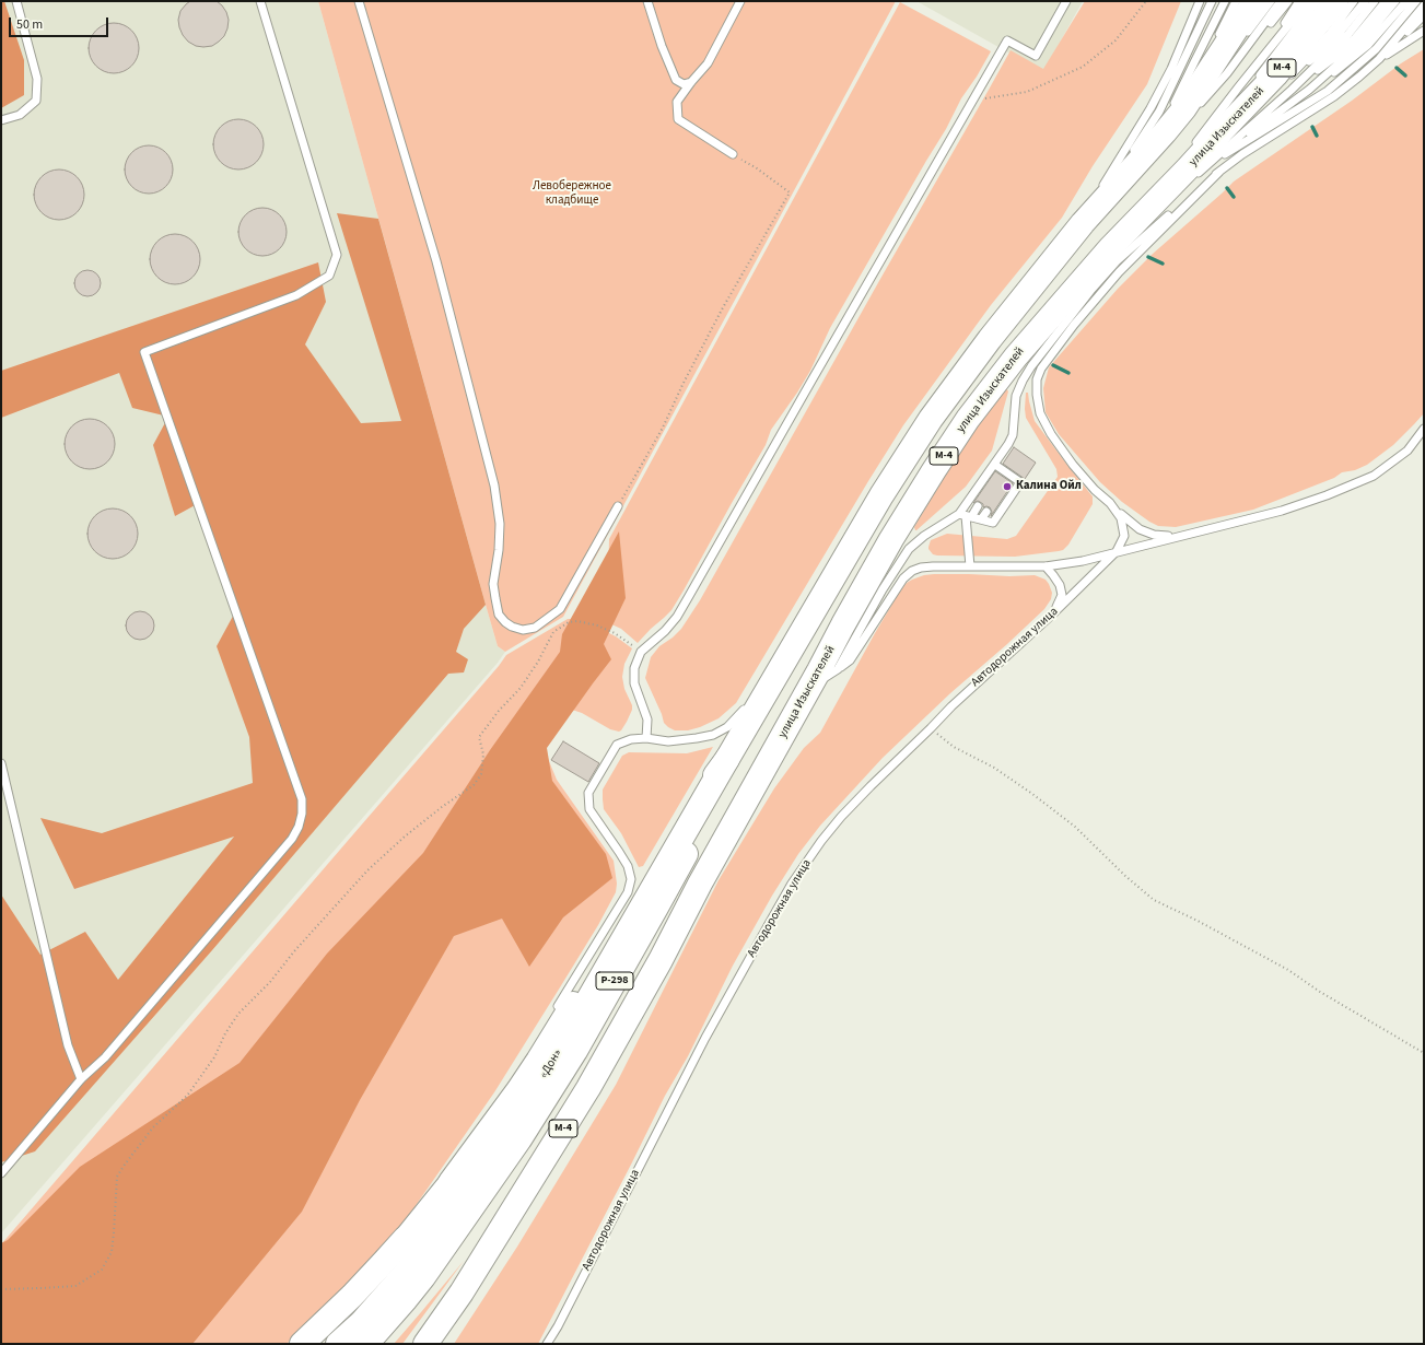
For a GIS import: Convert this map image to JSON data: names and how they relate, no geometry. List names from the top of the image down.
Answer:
{
  "streets": {
    "highway": [
      "М-4",
      "улица Изыскателей",
      "Р-298",
      "«Дон»"
    ],
    "lane": ["Автодорожная улица"]
  },
  "crossings": [
    ["М-4", "улица Изыскателей"],
    ["М-4", "Р-298"],
    ["М-4", "«Дон»"],
    ["улица Изыскателей", "Р-298"],
    ["Р-298", "«Дон»"]
  ],
  "parks": ["Левобережное кладбище"],
  "places": ["Калина Ойл"],
  "scale_bar": "50 m"
}
